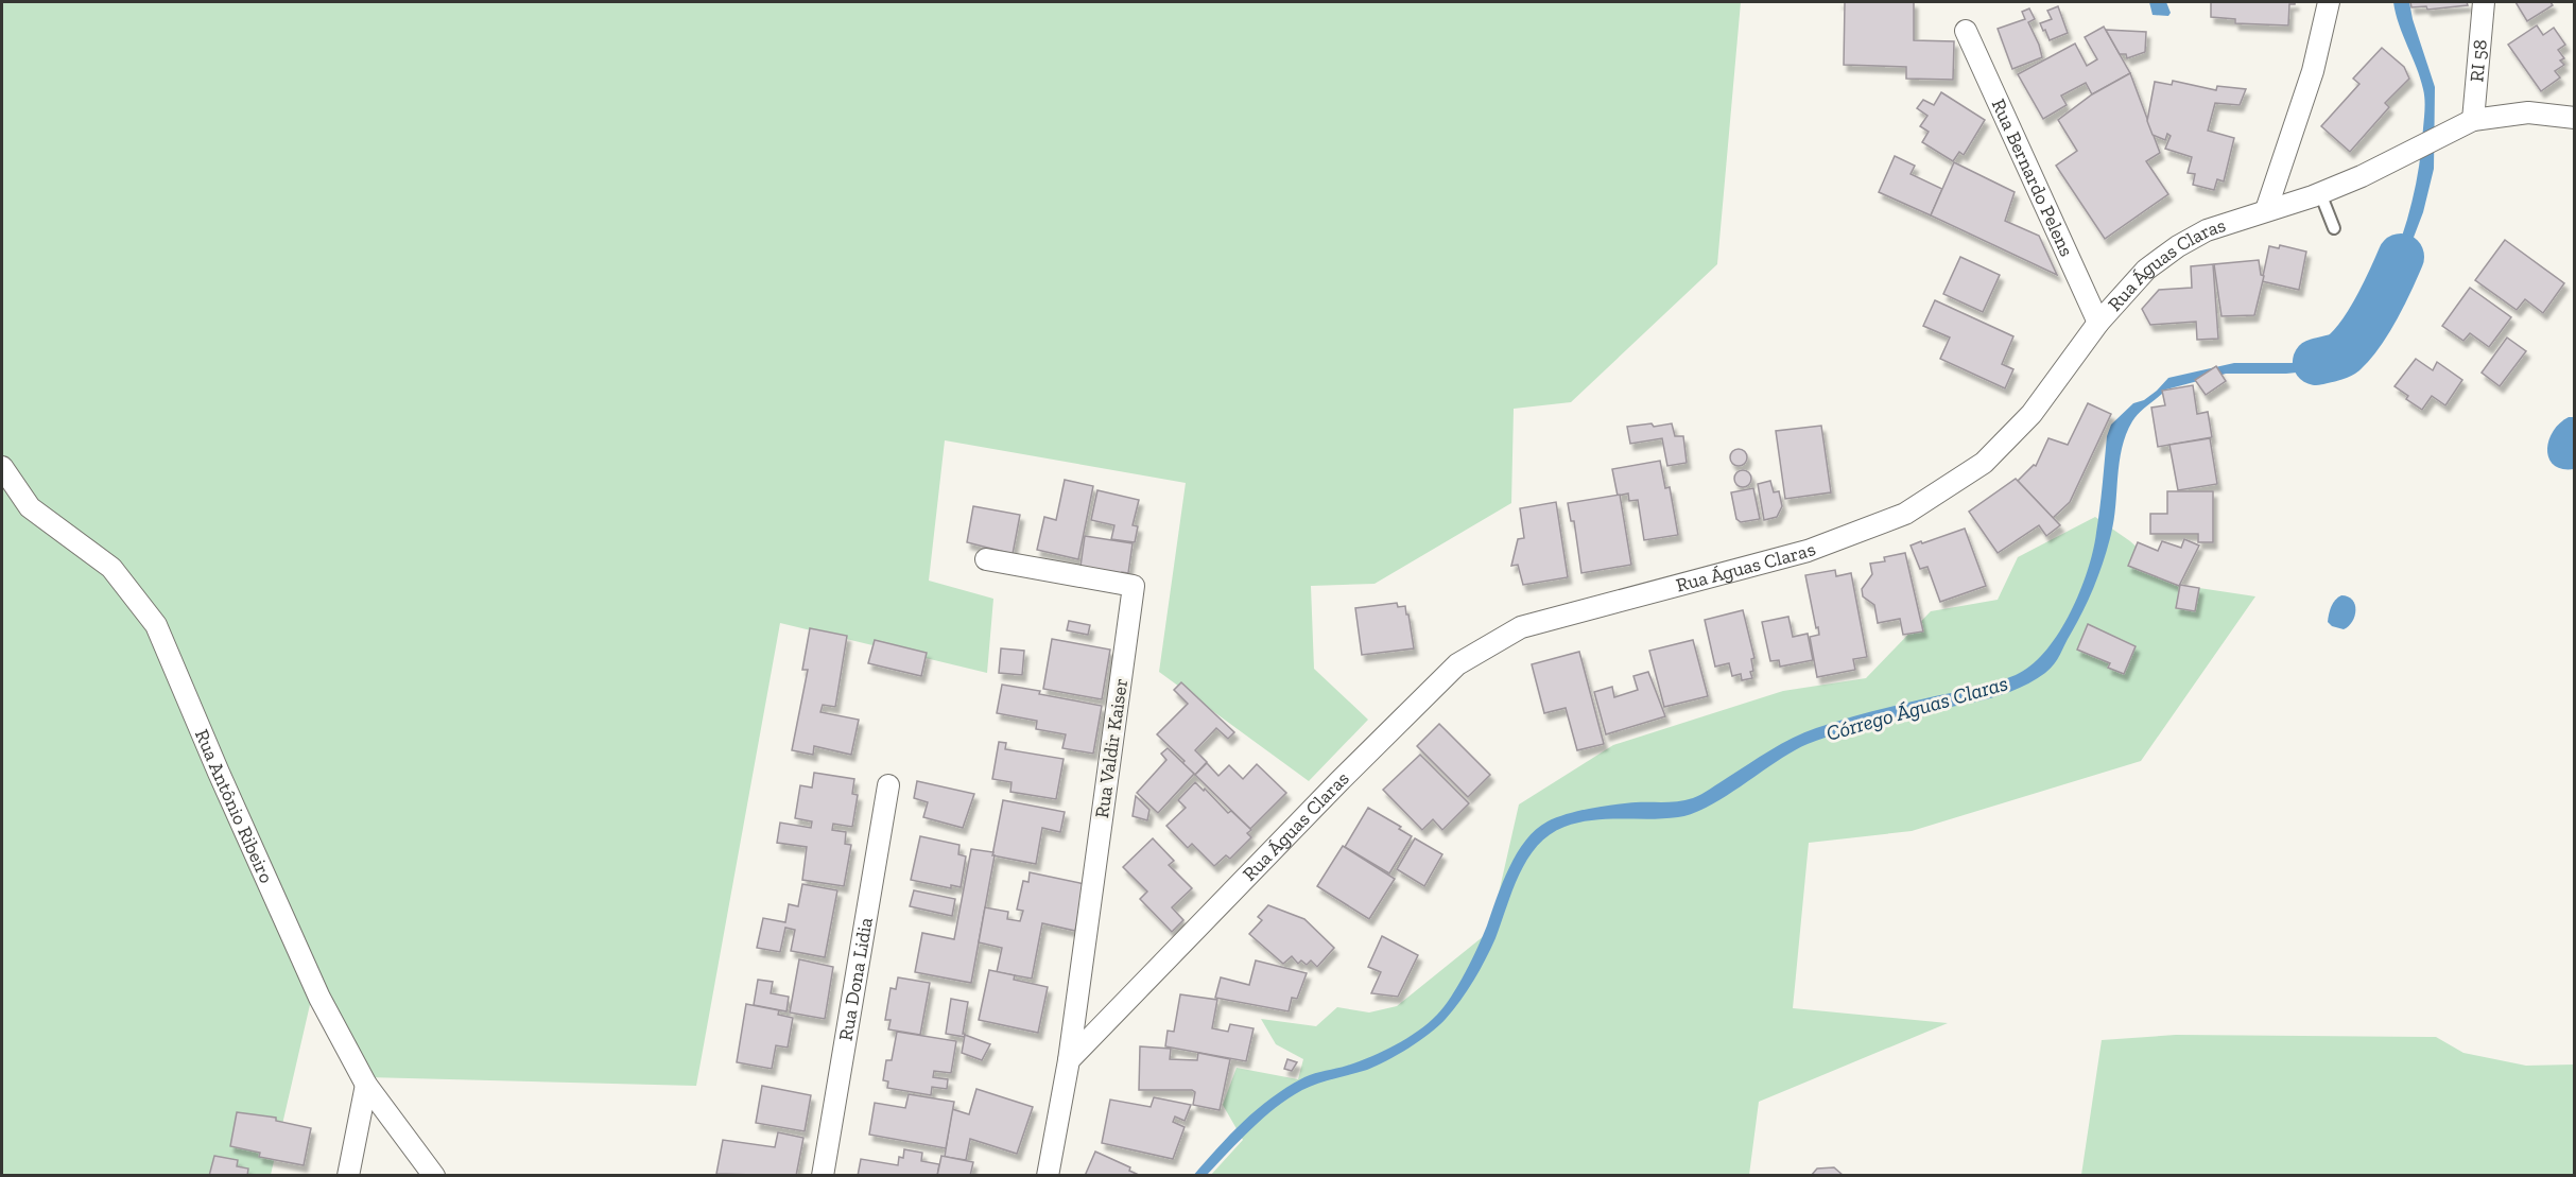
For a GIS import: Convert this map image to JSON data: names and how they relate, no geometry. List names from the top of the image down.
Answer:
{
  "streets": {
    "street": [
      "RI 58",
      "Rua Bernardo Pelens",
      "Rua Águas Claras",
      "Rua Valdir Kaiser",
      "Rua Antônio Ribeiro",
      "Rua Dona Lidia"
    ]
  },
  "crossings": [
    ["RI 58", "Rua Águas Claras"],
    ["Rua Bernardo Pelens", "Rua Águas Claras"],
    ["Rua Águas Claras", "Rua Valdir Kaiser"]
  ],
  "water": ["Córrego Águas Claras"]
}
